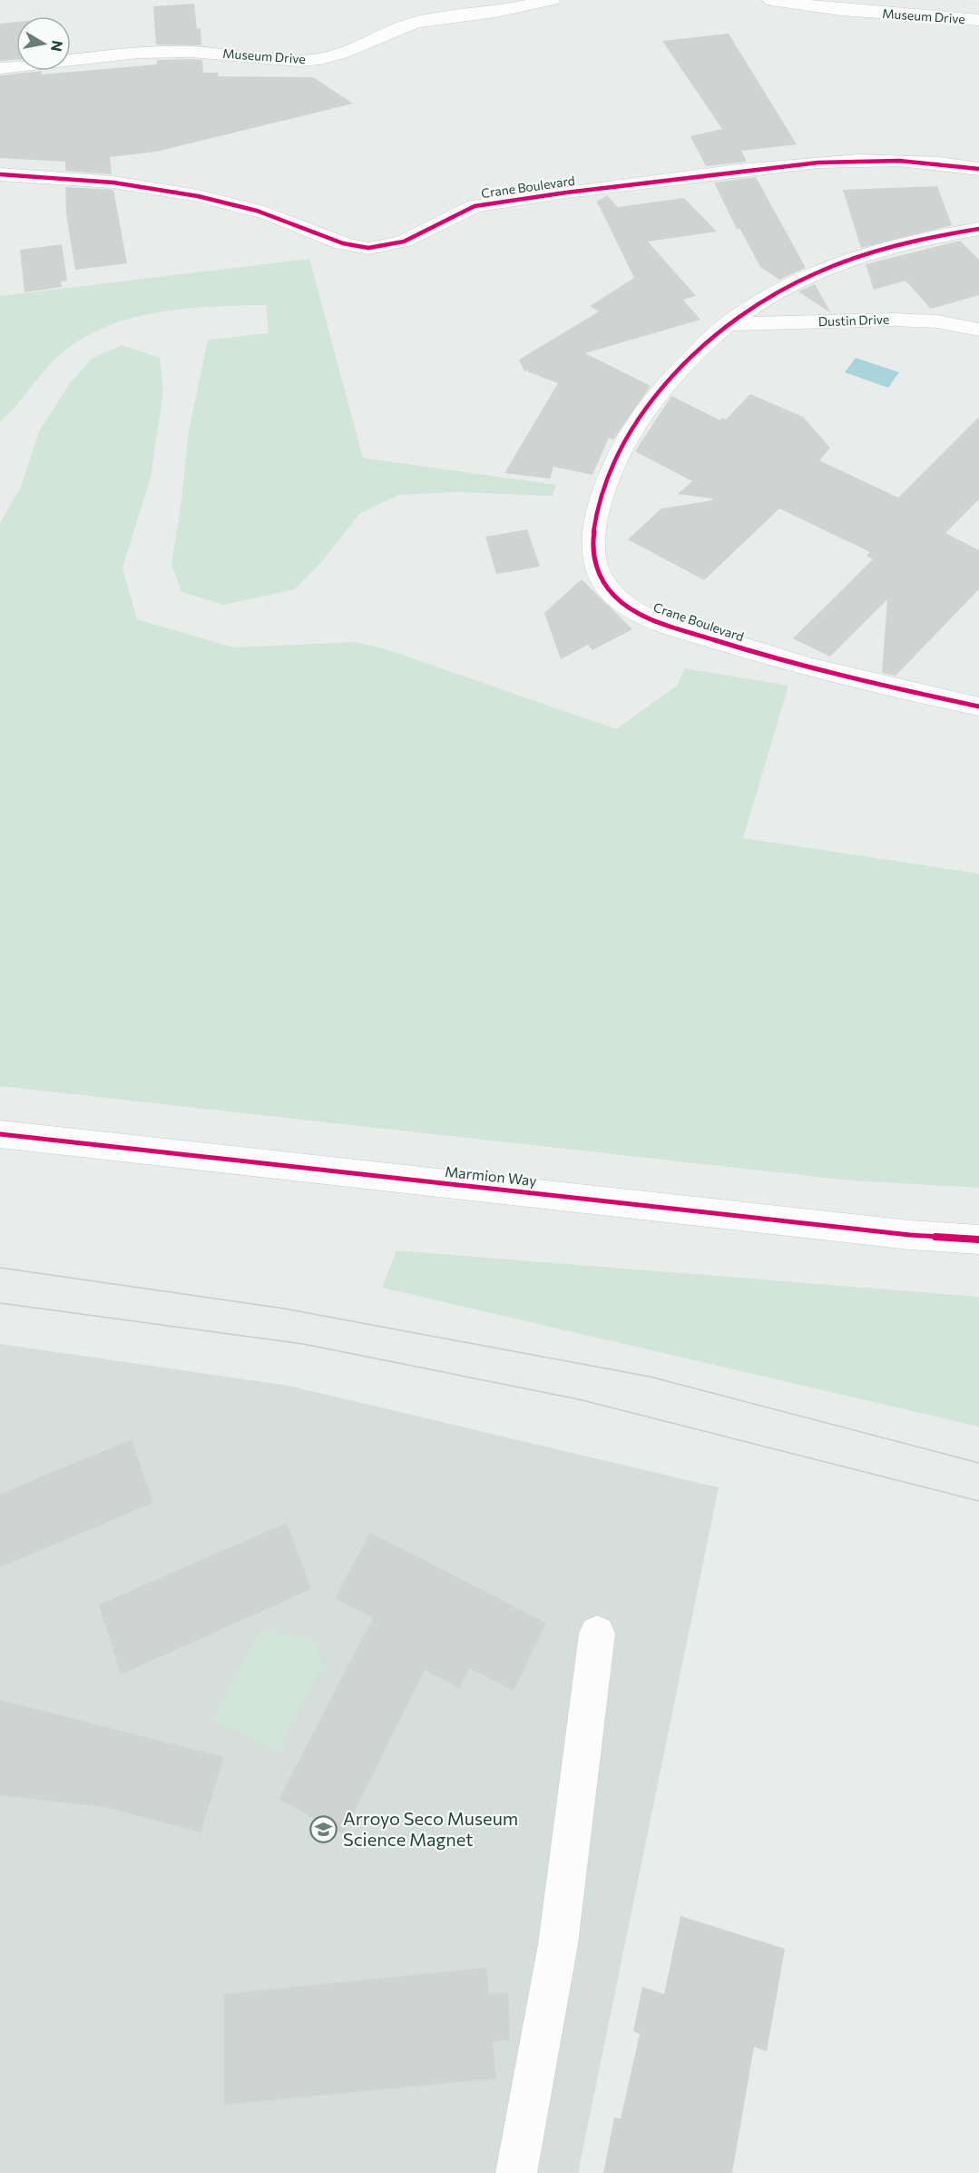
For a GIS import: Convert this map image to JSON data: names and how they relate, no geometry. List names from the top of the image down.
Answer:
{
  "streets": {
    "street": [
      "Museum Drive",
      "Crane Boulevard",
      "Dustin Drive",
      "Marmion Way"
    ]
  },
  "crossings": [
    ["Crane Boulevard", "Dustin Drive"]
  ],
  "places": {
    "school or university": ["Arroyo Seco Museum Science Magnet"]
  },
  "north": "right"
}
